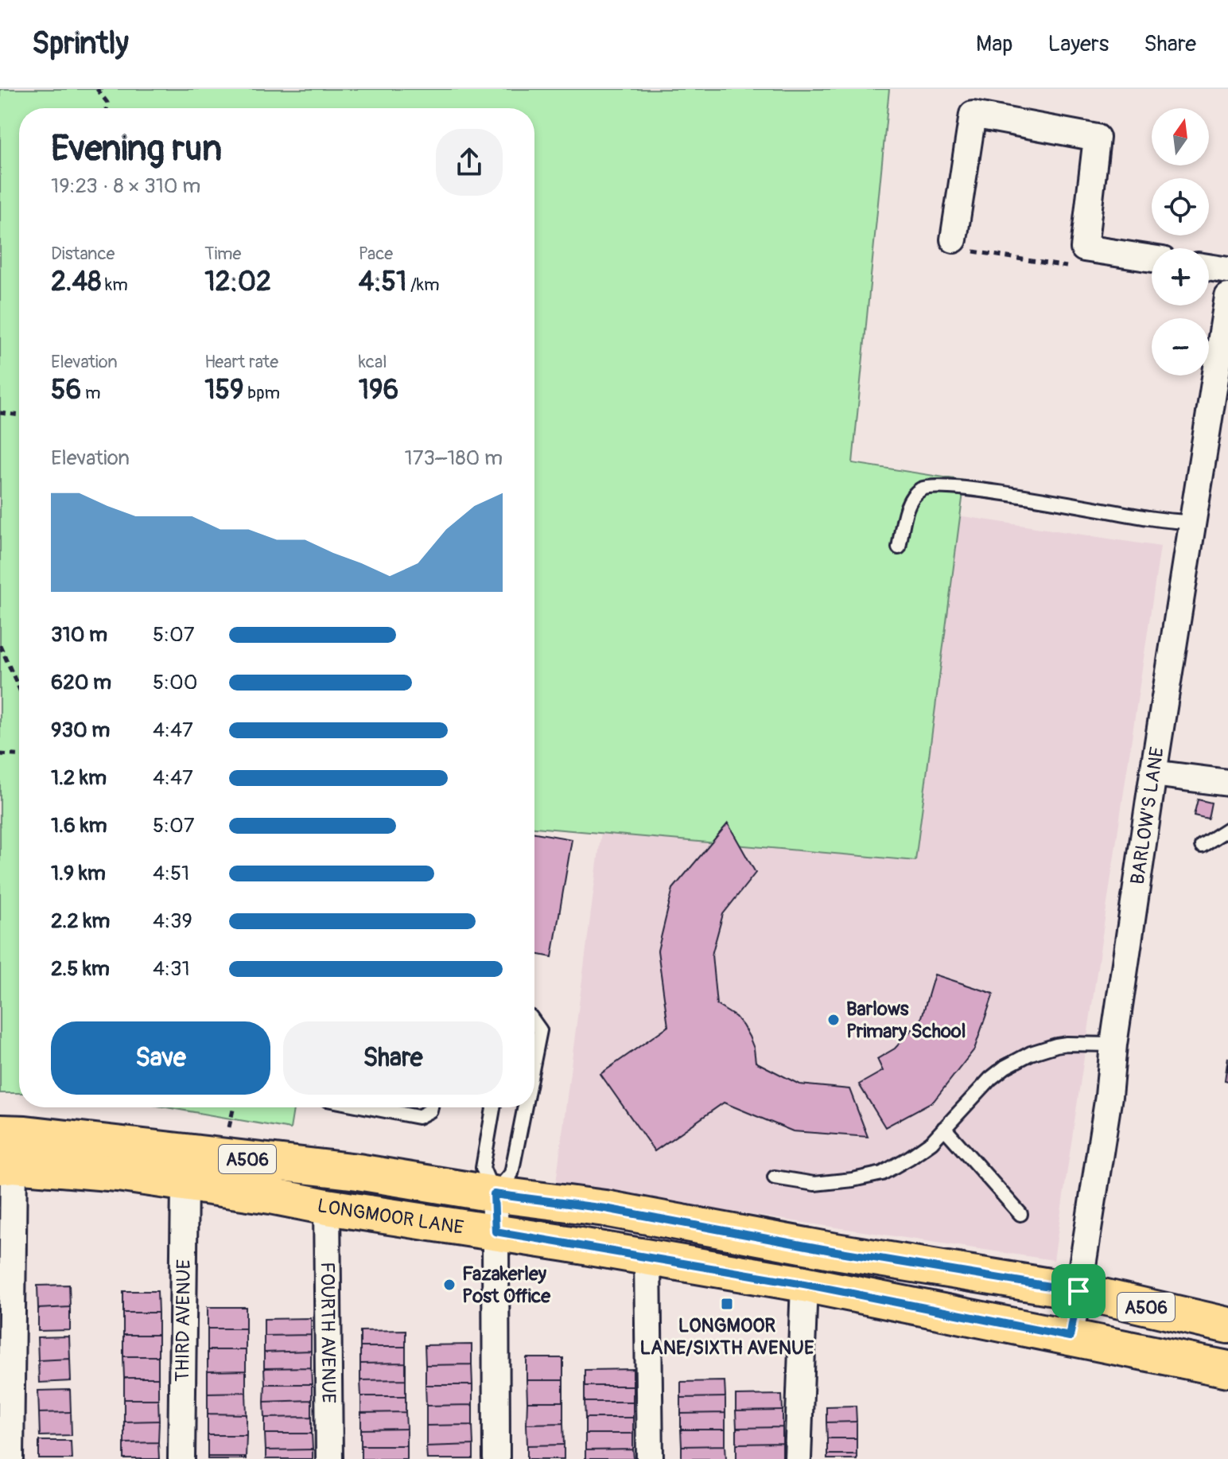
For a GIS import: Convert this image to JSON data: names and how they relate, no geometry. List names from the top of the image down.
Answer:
{
  "streets": {
    "main road": ["A506", "LONGMOOR LANE"],
    "street": ["BARLOW'S LANE", "THIRD AVENUE", "FOURTH AVENUE"]
  },
  "crossings": [
    ["BARLOW'S LANE", "LONGMOOR LANE"],
    ["LONGMOOR LANE", "THIRD AVENUE"],
    ["LONGMOOR LANE", "FOURTH AVENUE"]
  ],
  "places": {
    "other": ["Barlows Primary School", "Fazakerley Post Office"],
    "transit": ["LONGMOOR LANE/SIXTH AVENUE"]
  },
  "north": "top",
  "page": {
    "header": "Sprintly",
    "nav": ["Map", "Layers", "Share"],
    "map_buttons": ["+", "−"],
    "heading": ["Evening run", "19:23 · 8 × 310 m"],
    "stats": [
      ["Distance", "2.48 km"],
      ["Time", "12:02"],
      ["Pace", "4:51 /km"],
      ["Elevation", "56 m"],
      ["Heart rate", "159 bpm"],
      ["kcal", "196"]
    ],
    "chart": ["Elevation", "173–180 m"],
    "list": [
      {
        "name": "310 m",
        "note": "5:07"
      },
      {
        "name": "620 m",
        "note": "5:00"
      },
      {
        "name": "930 m",
        "note": "4:47"
      },
      {
        "name": "1.2 km",
        "note": "4:47"
      },
      {
        "name": "1.6 km",
        "note": "5:07"
      },
      {
        "name": "1.9 km",
        "note": "4:51"
      },
      {
        "name": "2.2 km",
        "note": "4:39"
      },
      {
        "name": "2.5 km",
        "note": "4:31"
      }
    ],
    "buttons": ["Save", "Share"]
  }
}
